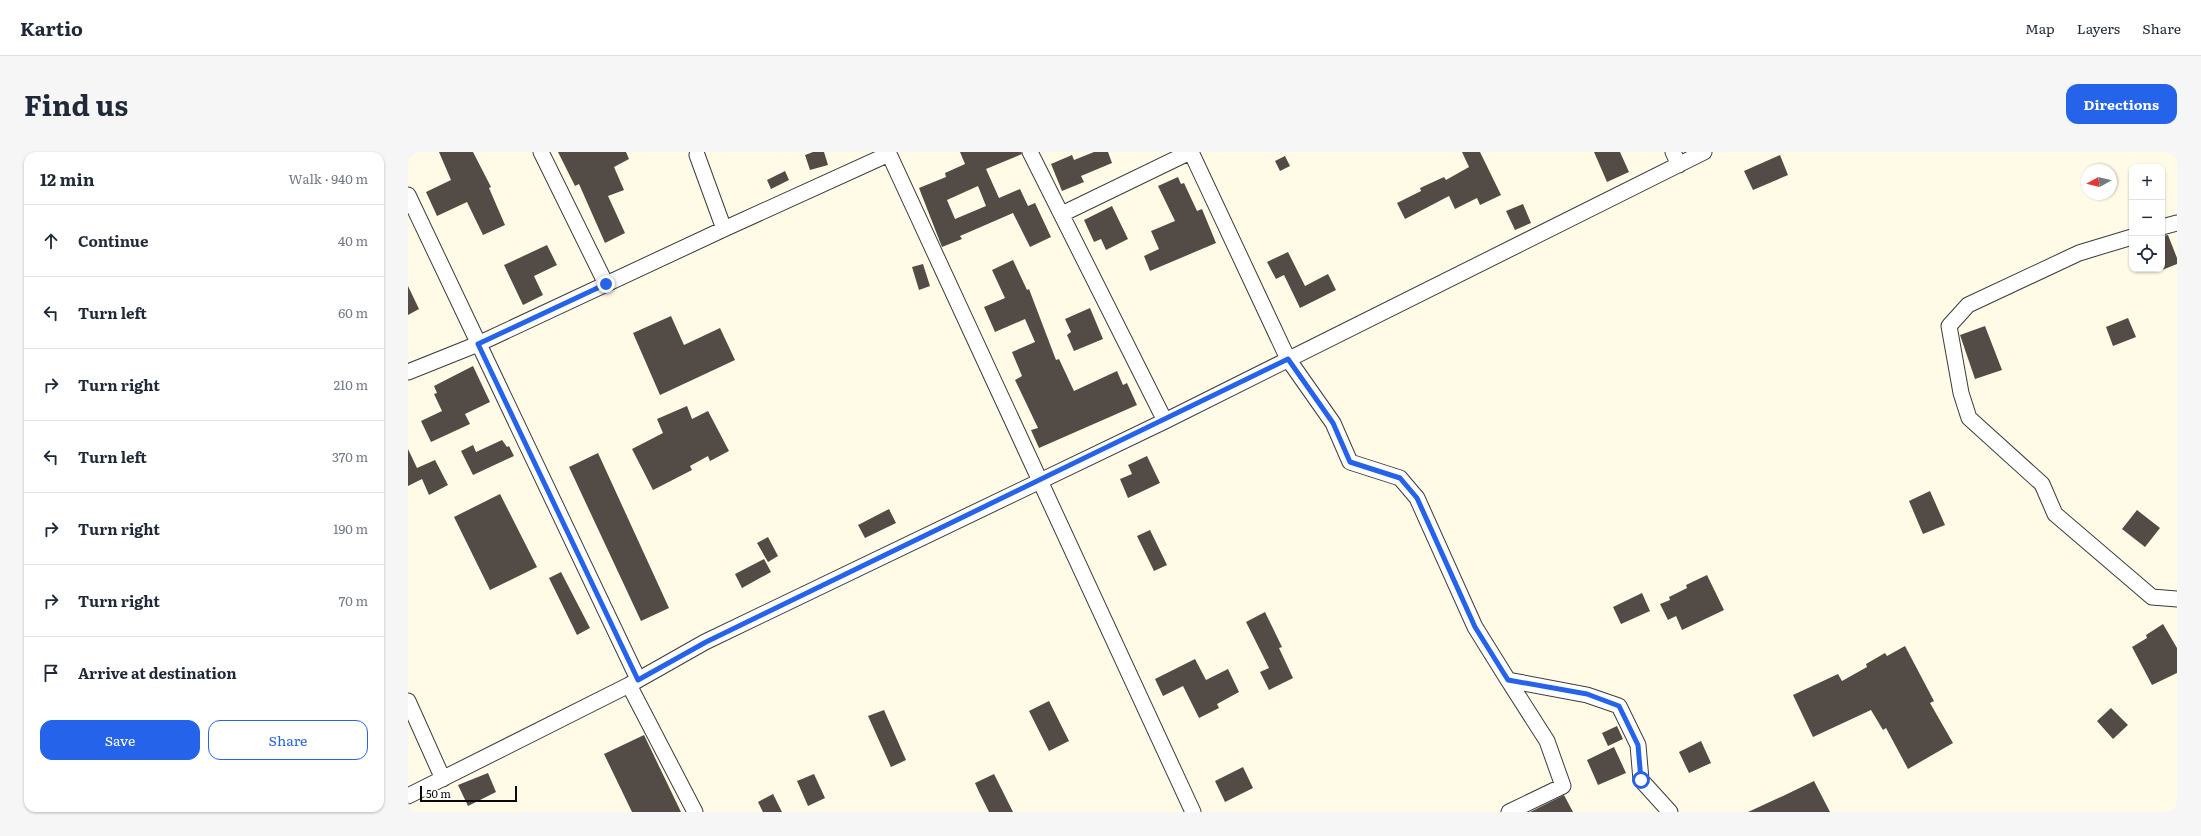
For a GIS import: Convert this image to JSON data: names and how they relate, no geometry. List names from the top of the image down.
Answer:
{
  "scale_bar": "50 m",
  "north": "left",
  "page": {
    "header": "Kartio",
    "nav": ["Map", "Layers", "Share"],
    "title": "Find us",
    "buttons": [
      "Directions",
      ["Save", "Share"]
    ],
    "heading": ["12 min", "Walk · 940 m"],
    "map_buttons": ["+", "−"],
    "list": [
      ["Continue", "40 m"],
      ["Turn left", "60 m"],
      ["Turn right", "210 m"],
      ["Turn left", "370 m"],
      ["Turn right", "190 m"],
      ["Turn right", "70 m"],
      "Arrive at destination"
    ],
    "scale": "50 m"
  }
}
